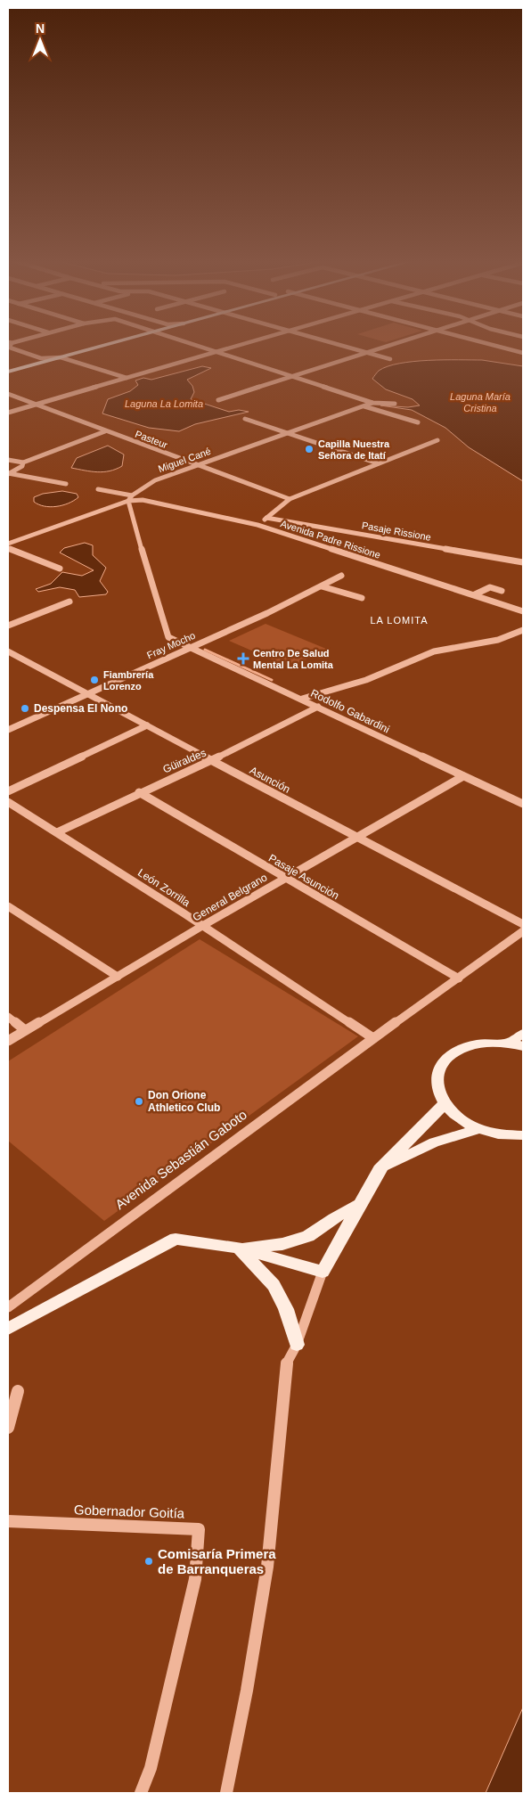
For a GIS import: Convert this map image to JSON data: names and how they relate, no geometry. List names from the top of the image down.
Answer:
{
  "streets": {
    "street": [
      "Pasteur",
      "Miguel Cané",
      "Pasaje Rissione",
      "Avenida Padre Rissione",
      "Fray Mocho",
      "Rodolfo Gabardini",
      "Güiraldes",
      "Asunción",
      "Pasaje Asunción",
      "León Zorrilla",
      "General Belgrano",
      "Avenida Sebastián Gaboto",
      "Gobernador Goitía"
    ]
  },
  "crossings": [
    ["Pasteur", "Miguel Cané"],
    ["Miguel Cané", "Avenida Padre Rissione"],
    ["Miguel Cané", "Rodolfo Gabardini"],
    ["Avenida Padre Rissione", "Rodolfo Gabardini"],
    ["Fray Mocho", "Rodolfo Gabardini"],
    ["Fray Mocho", "Asunción"],
    ["Rodolfo Gabardini", "Güiraldes"],
    ["Rodolfo Gabardini", "General Belgrano"],
    ["Güiraldes", "Asunción"],
    ["Güiraldes", "Pasaje Asunción"],
    ["Güiraldes", "León Zorrilla"],
    ["Asunción", "General Belgrano"],
    ["Pasaje Asunción", "General Belgrano"],
    ["Pasaje Asunción", "Avenida Sebastián Gaboto"],
    ["León Zorrilla", "General Belgrano"],
    ["León Zorrilla", "Avenida Sebastián Gaboto"]
  ],
  "districts": ["LA LOMITA"],
  "water": ["Laguna María Cristina", "Laguna La Lomita"],
  "places": {
    "other": [
      "Capilla Nuestra Señora de Itatí",
      "Fiambrería Lorenzo",
      "Despensa El Nono",
      "Don Orione Athletico Club",
      "Comisaría Primera de Barranqueras"
    ],
    "health": ["Centro De Salud Mental La Lomita"]
  },
  "north": "top"
}
